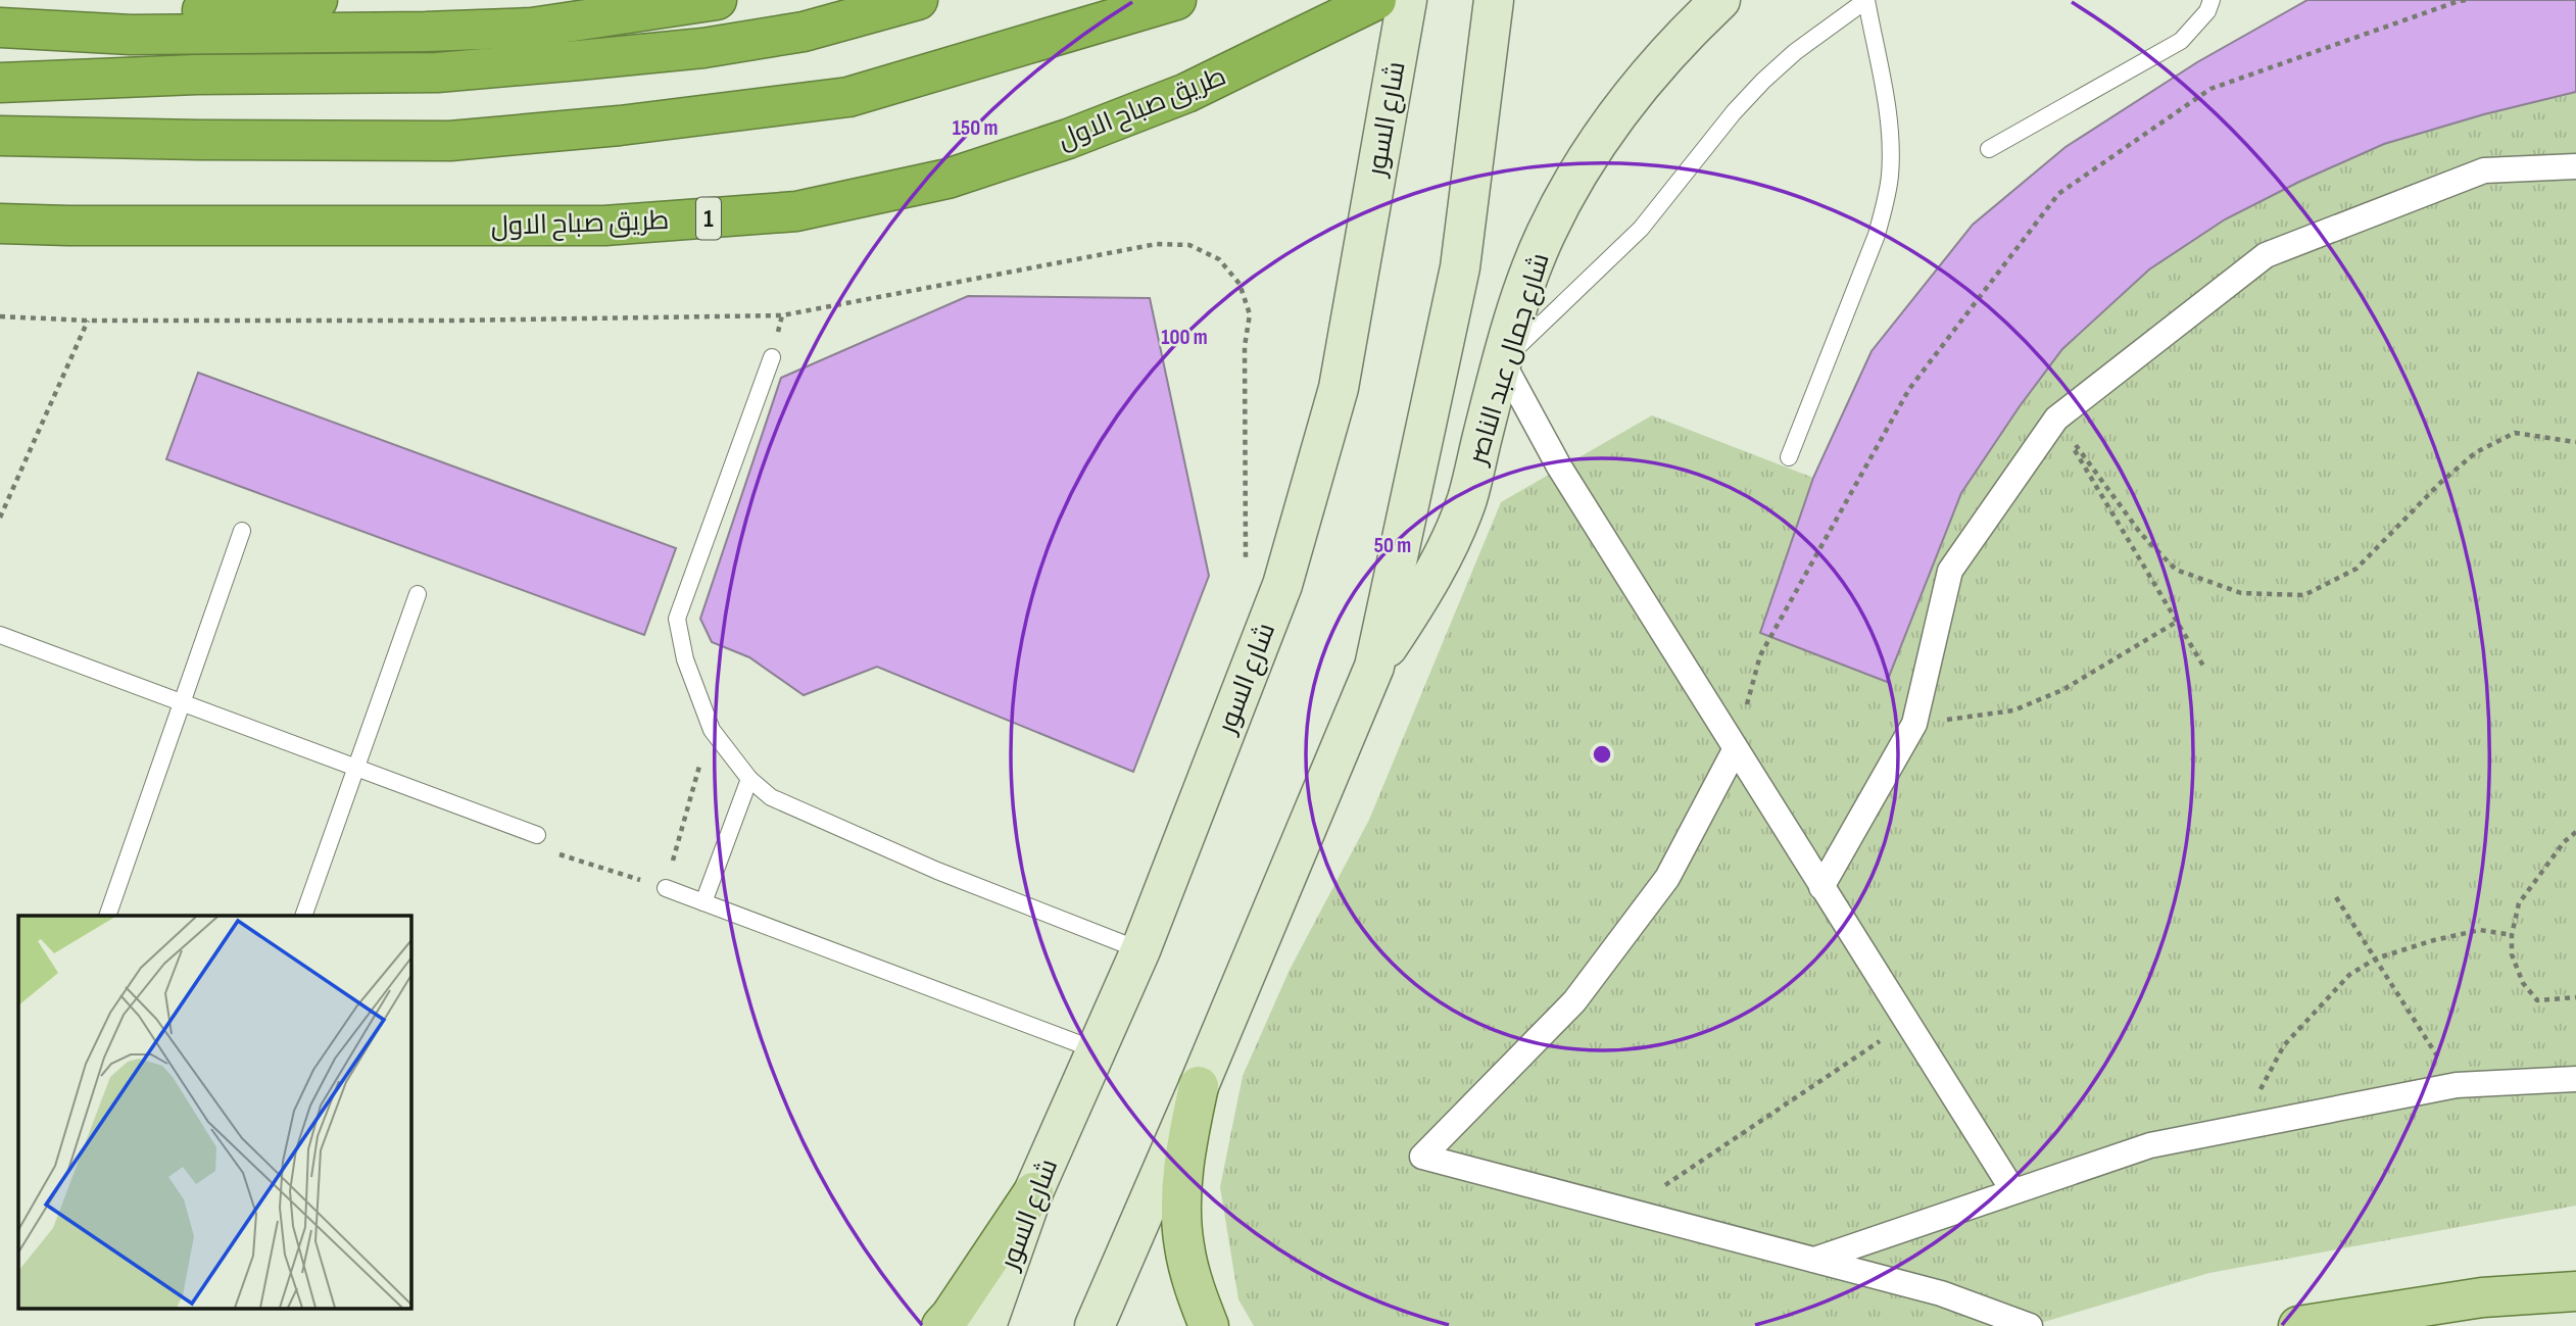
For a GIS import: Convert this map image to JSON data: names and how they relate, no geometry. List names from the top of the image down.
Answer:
{
  "streets": {
    "highway": ["طريق صباح الاول", "1"],
    "main road": ["شارع السور", "شارع جمال عبد الناصر"]
  },
  "rings": ["150 m", "100 m", "50 m"]
}
